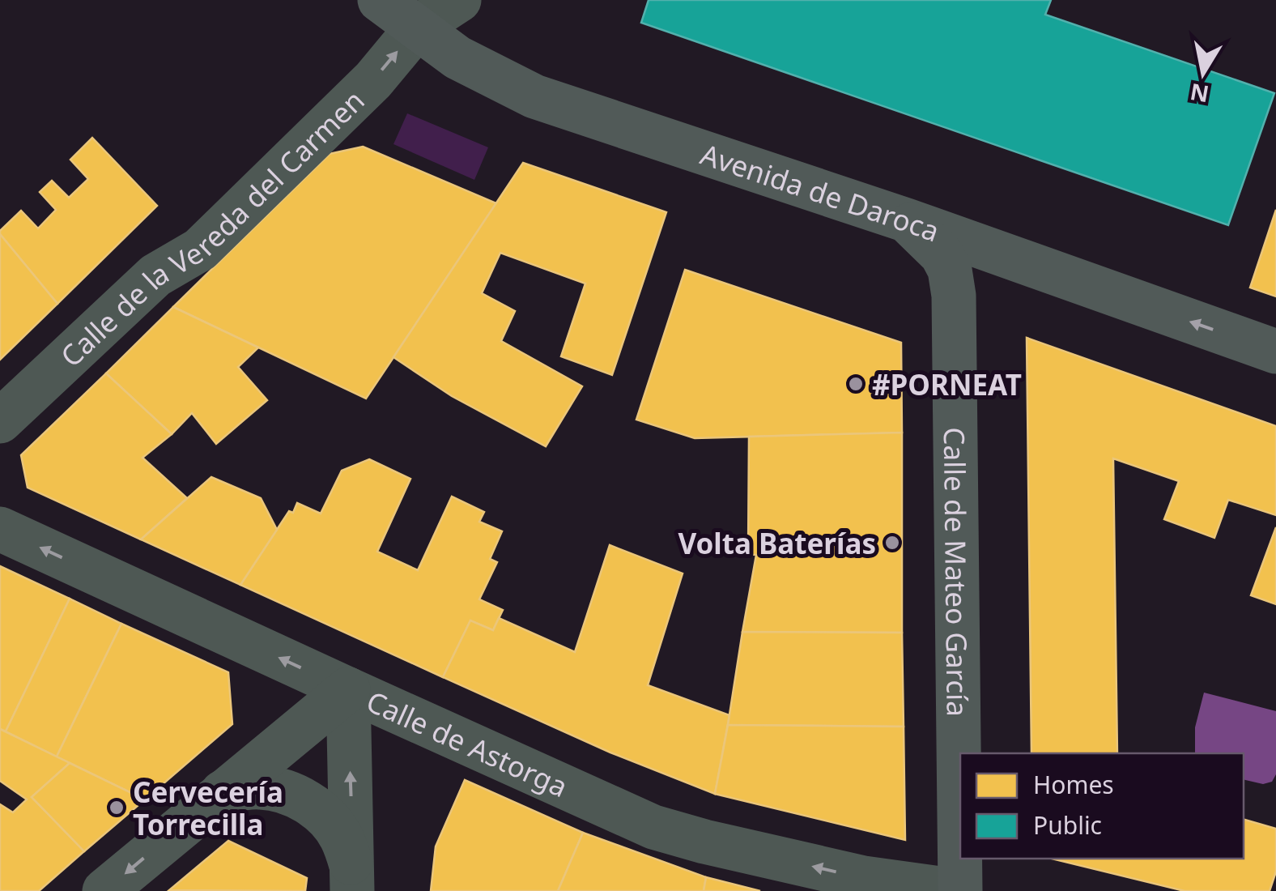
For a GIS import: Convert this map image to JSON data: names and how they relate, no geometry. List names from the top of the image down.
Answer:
{
  "streets": {
    "main road": ["Avenida de Daroca", "Calle de Mateo García"],
    "street": ["Calle de la Vereda del Carmen", "Calle de Astorga"]
  },
  "crossings": [
    ["Avenida de Daroca", "Calle de la Vereda del Carmen"],
    ["Avenida de Daroca", "Calle de Mateo García"],
    ["Calle de Mateo García", "Calle de Astorga"]
  ],
  "one_way": ["Calle de la Vereda del Carmen", "Calle de Astorga"],
  "places": ["#PORNEAT", "Volta Baterías", "Cervecería Torrecilla"],
  "legend": ["Homes", "Public"],
  "north": "bottom"
}
